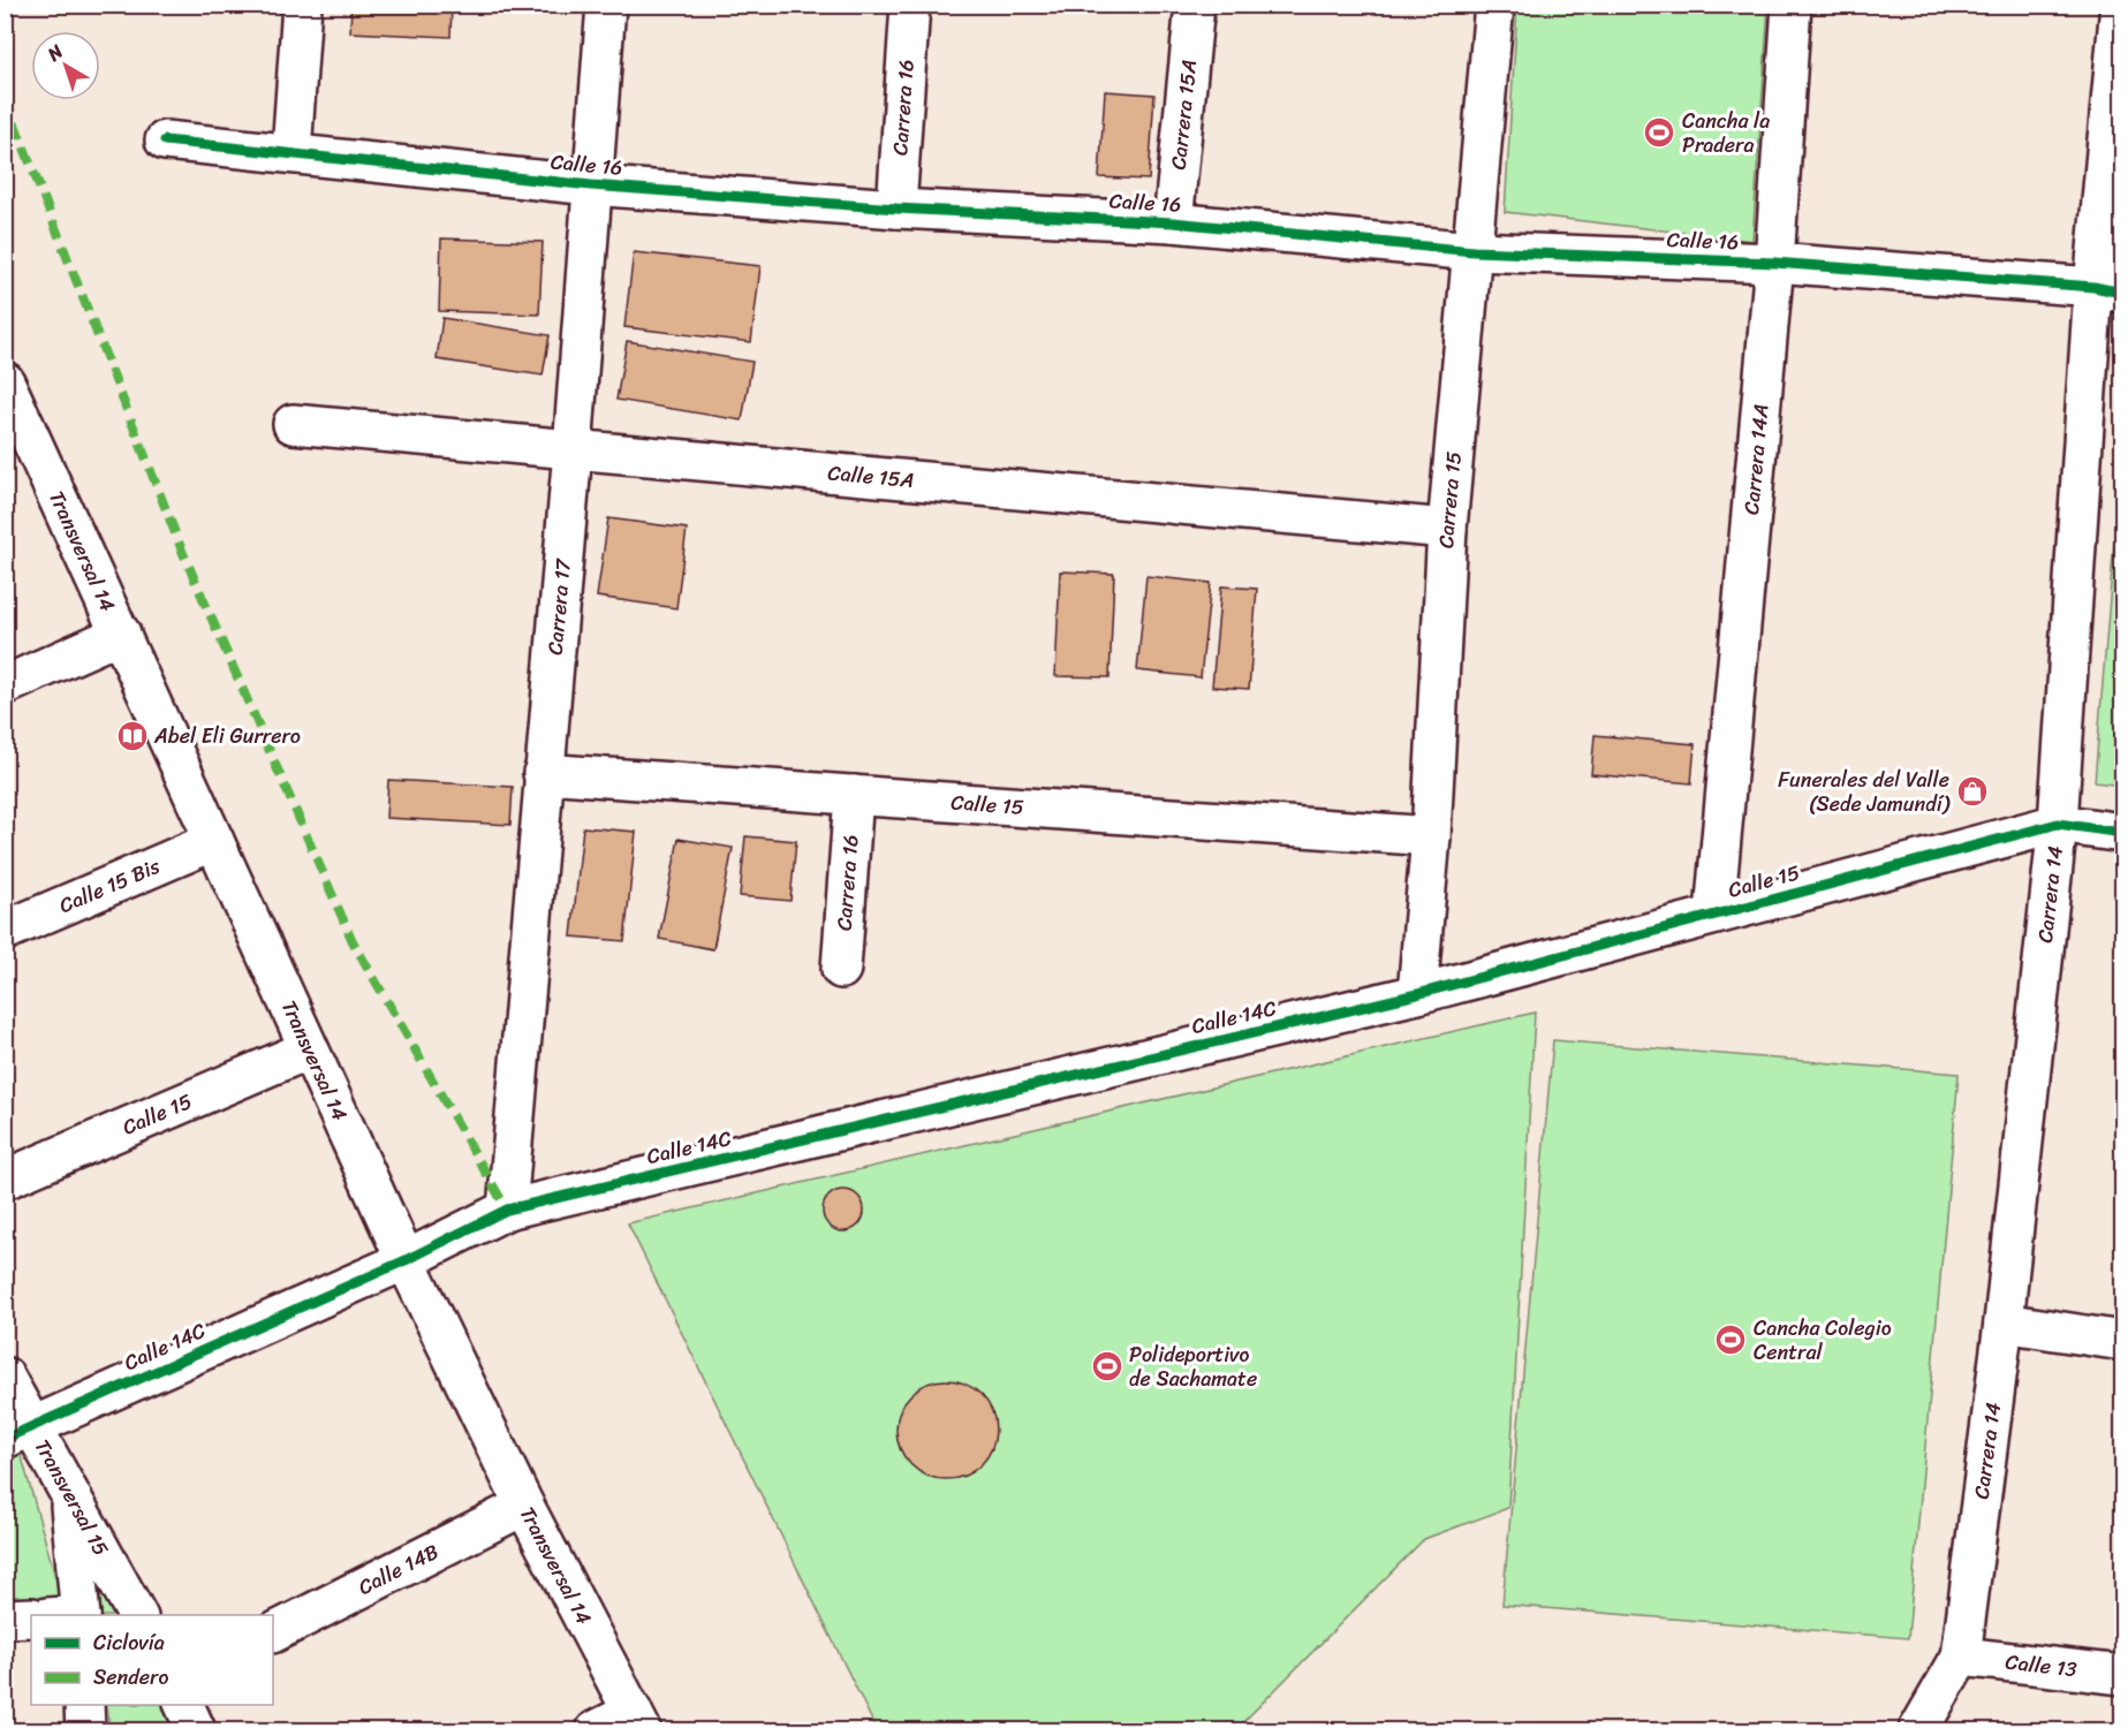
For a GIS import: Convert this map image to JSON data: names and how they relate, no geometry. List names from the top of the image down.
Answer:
{
  "streets": {
    "street": [
      "Carrera 16",
      "Carrera 15A",
      "Calle 16",
      "Carrera 14A",
      "Calle 15A",
      "Carrera 15",
      "Transversal 14",
      "Carrera 17",
      "Calle 15",
      "Calle 15 Bis",
      "Carrera 14",
      "Calle 14C",
      "Transversal 15",
      "Calle 14B",
      "Calle 13"
    ]
  },
  "crossings": [
    ["Carrera 16", "Calle 16"],
    ["Carrera 16", "Calle 15"],
    ["Carrera 15A", "Calle 16"],
    ["Calle 16", "Carrera 14A"],
    ["Calle 16", "Carrera 15"],
    ["Calle 16", "Carrera 17"],
    ["Calle 16", "Carrera 14"],
    ["Carrera 14A", "Calle 15"],
    ["Calle 15A", "Carrera 15"],
    ["Calle 15A", "Carrera 17"],
    ["Carrera 15", "Calle 15"],
    ["Carrera 15", "Calle 14C"],
    ["Transversal 14", "Calle 15"],
    ["Transversal 14", "Calle 15 Bis"],
    ["Transversal 14", "Calle 14C"],
    ["Transversal 14", "Calle 14B"],
    ["Carrera 17", "Calle 15"],
    ["Carrera 17", "Calle 14C"],
    ["Calle 15", "Carrera 14"],
    ["Calle 15", "Calle 14C"],
    ["Carrera 14", "Calle 13"],
    ["Calle 14C", "Transversal 15"]
  ],
  "places": {
    "sports": ["Cancha la Pradera", "Cancha Colegio Central", "Polideportivo de Sachamate"],
    "library": ["Abel Eli Gurrero"],
    "shop": ["Funerales del Valle (Sede Jamundí)"]
  },
  "legend": ["Ciclovía", "Sendero"],
  "north": "top left"
}
